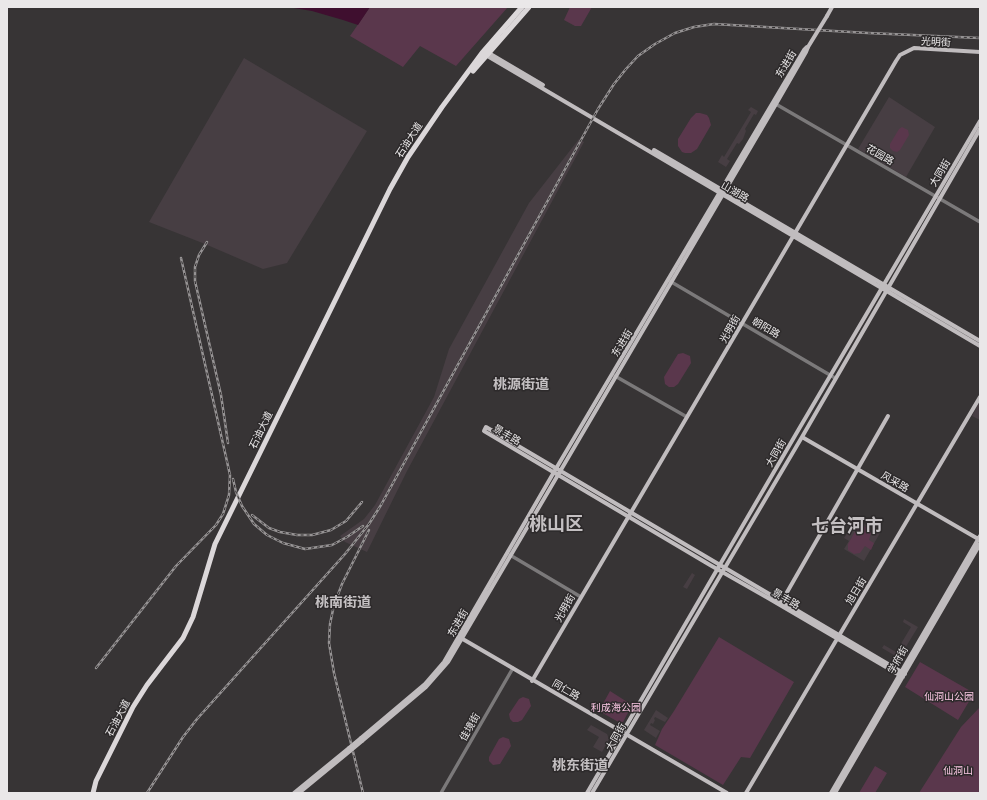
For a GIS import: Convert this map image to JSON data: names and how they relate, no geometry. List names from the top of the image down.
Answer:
{
  "streets": {
    "highway": ["石油大道"],
    "main road": [
      "光明街",
      "东进街",
      "大同街",
      "山湖路",
      "景丰路",
      "风采路",
      "旭日街",
      "学府街",
      "同仁路"
    ],
    "street": ["花园路", "朝阳路", "佳境街"]
  },
  "crossings": [
    ["光明街", "花园路"],
    ["光明街", "山湖路"],
    ["光明街", "朝阳路"],
    ["光明街", "景丰路"],
    ["光明街", "同仁路"],
    ["东进街", "花园路"],
    ["东进街", "山湖路"],
    ["东进街", "朝阳路"],
    ["东进街", "景丰路"],
    ["东进街", "同仁路"],
    ["石油大道", "山湖路"],
    ["花园路", "大同街"],
    ["大同街", "山湖路"],
    ["大同街", "朝阳路"],
    ["大同街", "景丰路"],
    ["大同街", "风采路"],
    ["大同街", "同仁路"],
    ["景丰路", "旭日街"],
    ["景丰路", "学府街"],
    ["风采路", "旭日街"],
    ["风采路", "学府街"],
    ["同仁路", "佳境街"]
  ],
  "districts": [
    "桃源街道",
    "桃山区",
    "七台河市",
    "桃南街道",
    "桃东街道"
  ],
  "parks": ["仙洞山公园", "利成海公园", "仙洞山"]
}
